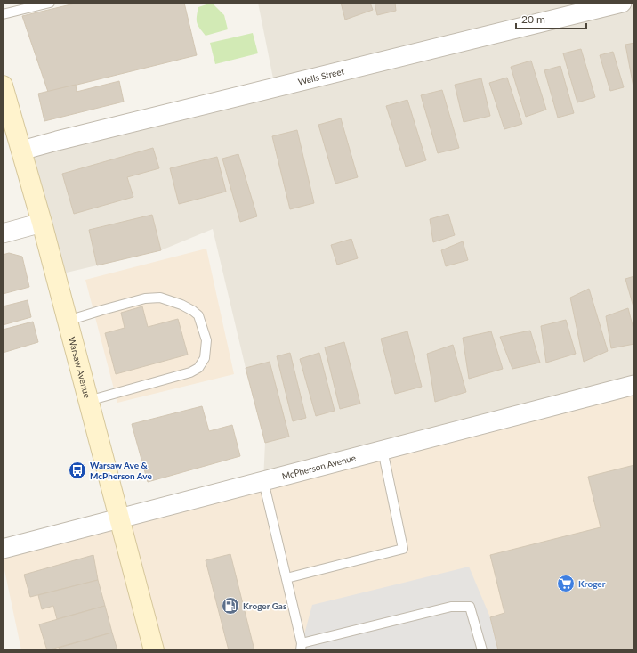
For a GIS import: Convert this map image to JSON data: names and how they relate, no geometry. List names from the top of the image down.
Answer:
{
  "streets": {
    "main road": ["Warsaw Avenue"],
    "street": ["Wells Street", "McPherson Avenue"]
  },
  "crossings": [
    ["Wells Street", "Warsaw Avenue"],
    ["Warsaw Avenue", "McPherson Avenue"]
  ],
  "places": {
    "bus stop": ["Warsaw Ave & McPherson Ave"],
    "supermarket": ["Kroger"],
    "fuel station": ["Kroger Gas"]
  },
  "scale_bar": "20 m"
}
